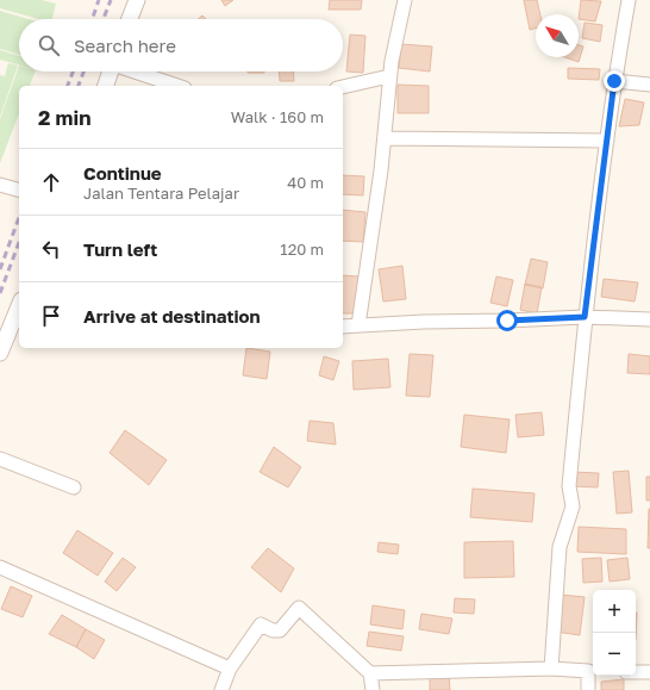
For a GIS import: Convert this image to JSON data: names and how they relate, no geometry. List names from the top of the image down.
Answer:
{
  "north": "top left",
  "page": {
    "search": "Search here",
    "heading": ["2 min", "Walk · 160 m"],
    "list": [
      ["Continue", "Jalan Tentara Pelajar", "40 m"],
      ["Turn left", "120 m"],
      "Arrive at destination"
    ],
    "map_buttons": ["+", "−"]
  }
}
